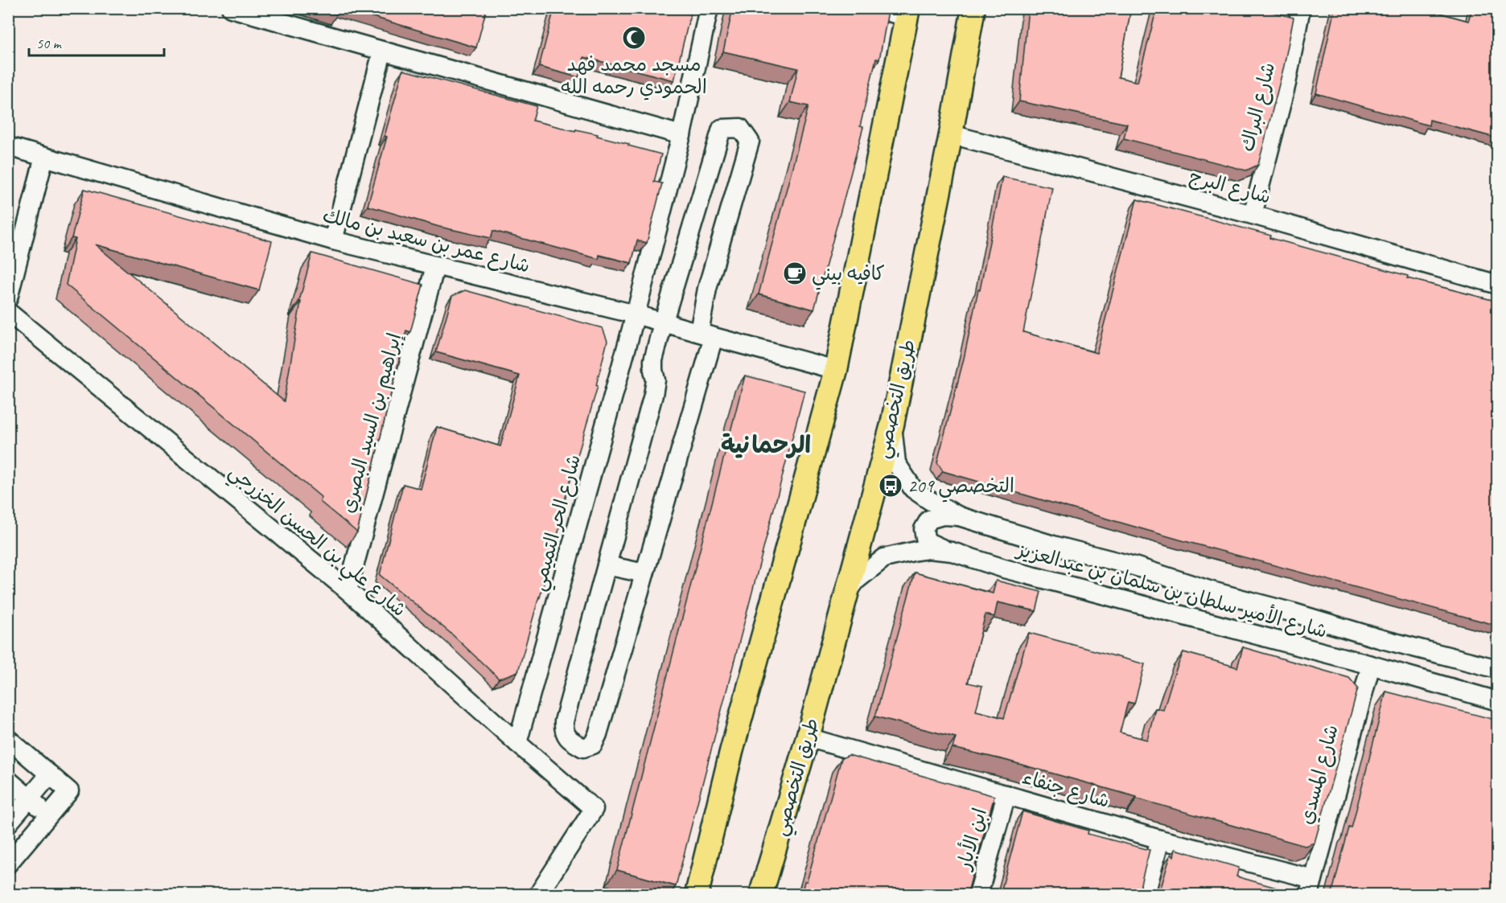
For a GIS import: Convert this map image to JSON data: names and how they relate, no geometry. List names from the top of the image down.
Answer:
{
  "streets": {
    "main road": ["طريق التخصصي"],
    "street": [
      "شارع البراك",
      "شارع البرج",
      "شارع عمر بن سعيد بن مالك",
      "إبراهيم بن السيد البصري",
      "شارع الحر التميمي",
      "شارع علي بن الحسن الخزرجي",
      "شارع الأمير سلطان بن سلمان بن عبدالعزيز",
      "شارع المسدي",
      "شارع جنفاء",
      "ابن الأبار"
    ]
  },
  "crossings": [
    ["شارع البراك", "شارع البرج"],
    ["شارع البرج", "طريق التخصصي"],
    ["شارع عمر بن سعيد بن مالك", "إبراهيم بن السيد البصري"],
    ["شارع عمر بن سعيد بن مالك", "شارع الحر التميمي"],
    ["طريق التخصصي", "شارع الأمير سلطان بن سلمان بن عبدالعزيز"],
    ["طريق التخصصي", "شارع جنفاء"],
    ["إبراهيم بن السيد البصري", "شارع علي بن الحسن الخزرجي"],
    ["شارع الحر التميمي", "شارع علي بن الحسن الخزرجي"],
    ["شارع الأمير سلطان بن سلمان بن عبدالعزيز", "شارع المسدي"],
    ["شارع المسدي", "شارع جنفاء"],
    ["شارع جنفاء", "ابن الأبار"]
  ],
  "districts": ["الرحمانية"],
  "places": {
    "mosque": ["مسجد محمد فهد الحمودي رحمه الله"],
    "cafe": ["كافيه بيني"],
    "bus stop": ["التخصصي 209"]
  },
  "scale_bar": "50 m"
}
